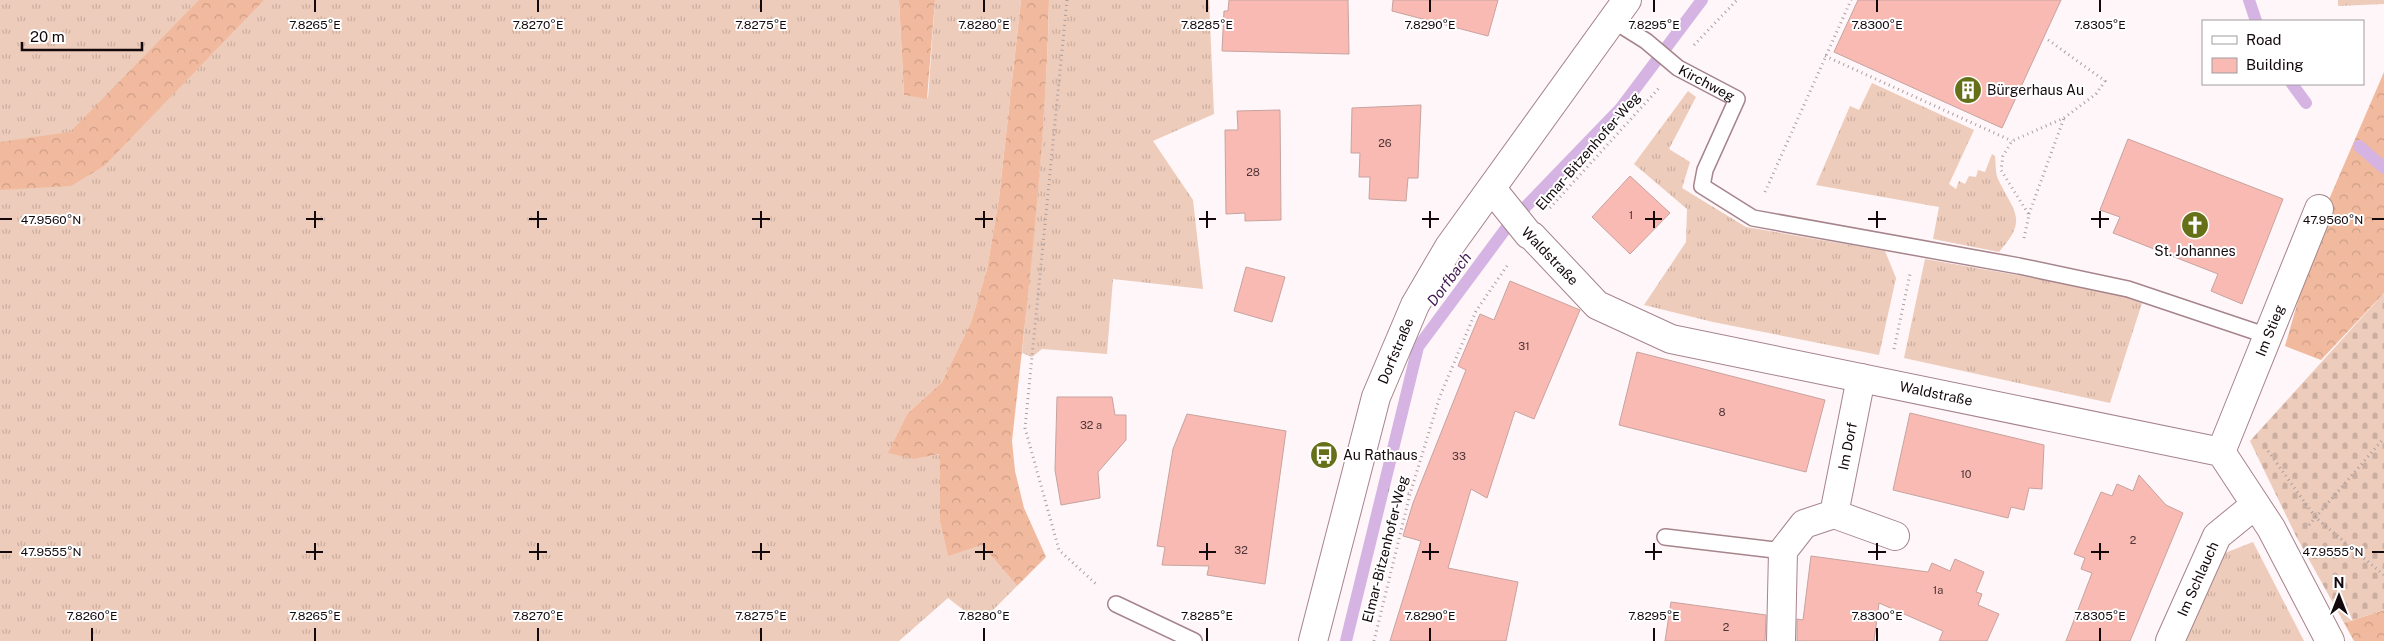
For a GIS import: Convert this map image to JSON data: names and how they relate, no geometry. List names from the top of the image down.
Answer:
{
  "streets": {
    "street": [
      "Waldstraße",
      "Im Stieg",
      "Dorfstraße",
      "Im Dorf",
      "Im Schlauch"
    ],
    "lane": ["Kirchweg"],
    "path": ["Elmar-Bitzenhofer-Weg"]
  },
  "crossings": [
    ["Kirchweg", "Elmar-Bitzenhofer-Weg"],
    ["Kirchweg", "Dorfstraße"],
    ["Elmar-Bitzenhofer-Weg", "Waldstraße"],
    ["Waldstraße", "Im Stieg"],
    ["Waldstraße", "Dorfstraße"],
    ["Waldstraße", "Im Dorf"]
  ],
  "water": ["Dorfbach"],
  "places": {
    "building": ["Bürgerhaus Au"],
    "church": ["St. Johannes"],
    "bus stop": ["Au Rathaus"]
  },
  "house_numbers": [
    "26",
    "28",
    "1",
    "31",
    "8",
    "32 a",
    "33",
    "10",
    "2",
    "32",
    "1a",
    "2"
  ],
  "legend": ["Road", "Building"],
  "scale_bar": "20 m",
  "north": "top",
  "coordinates": [
    "7.8265°E",
    "7.8270°E",
    "7.8275°E",
    "7.8280°E",
    "7.8285°E",
    "7.8290°E",
    "7.8295°E",
    "7.8300°E",
    "7.8305°E",
    "47.9560°N",
    "47.9555°N",
    "7.8260°E"
  ]
}
